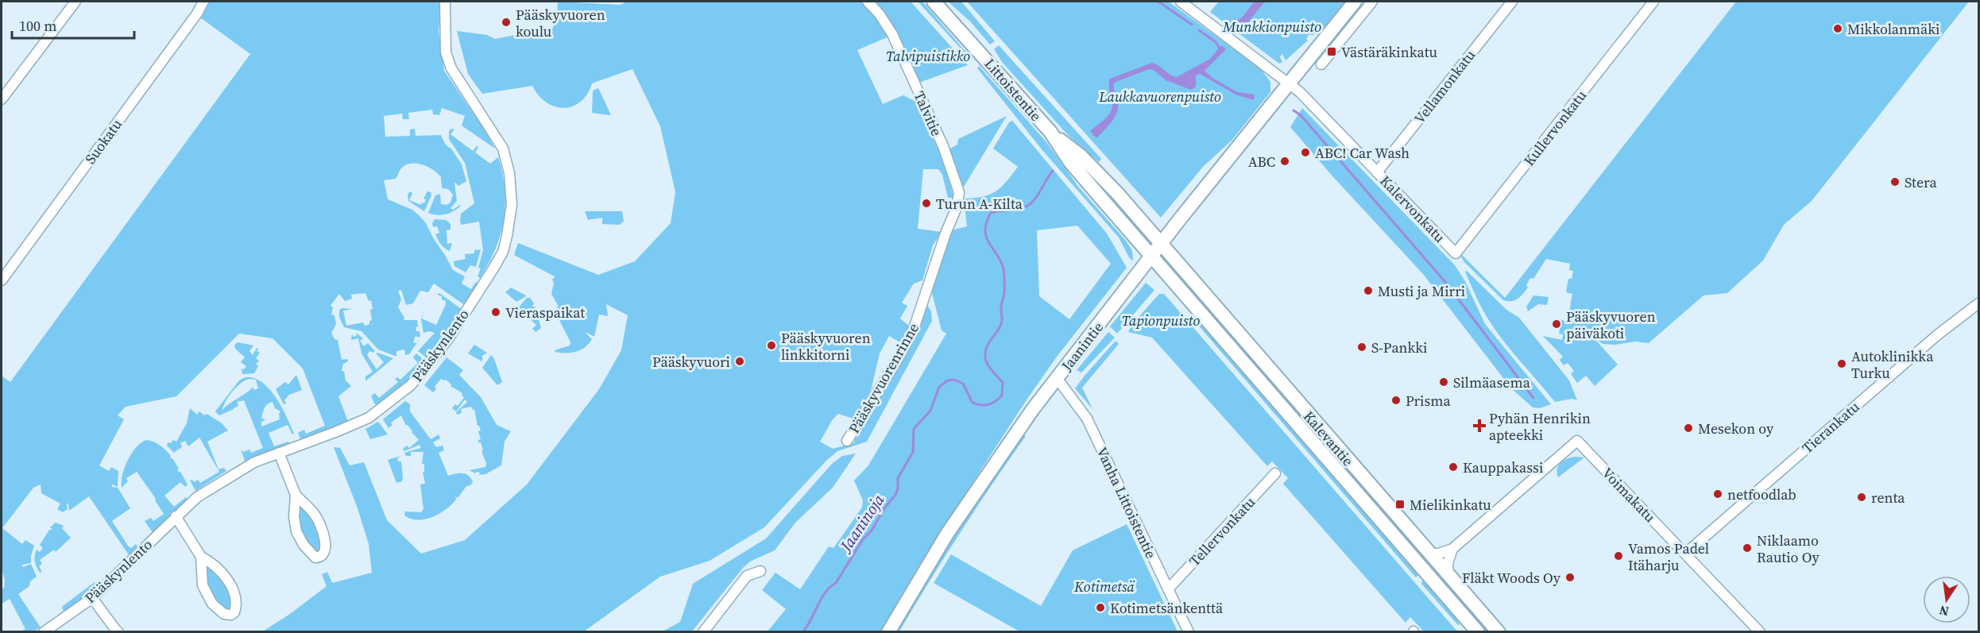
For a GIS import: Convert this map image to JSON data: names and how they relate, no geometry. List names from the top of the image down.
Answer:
{
  "streets": {
    "main road": ["Littoistentie", "Jaanintie", "Kalevantie"],
    "street": [
      "Vellamonkatu",
      "Talvitie",
      "Kullervonkatu",
      "Suokatu",
      "Kalervonkatu",
      "Pääskynlento",
      "Pääskyvuorenrinne",
      "Tierankatu",
      "Voimakatu",
      "Vanha Littoistentie",
      "Tellervonkatu"
    ]
  },
  "crossings": [
    ["Vellamonkatu", "Kalervonkatu"],
    ["Littoistentie", "Jaanintie"],
    ["Littoistentie", "Kalevantie"],
    ["Talvitie", "Pääskyvuorenrinne"],
    ["Kullervonkatu", "Kalervonkatu"],
    ["Kalervonkatu", "Jaanintie"],
    ["Jaanintie", "Kalevantie"],
    ["Jaanintie", "Vanha Littoistentie"],
    ["Tierankatu", "Voimakatu"],
    ["Vanha Littoistentie", "Tellervonkatu"]
  ],
  "water": ["Jaaninoja"],
  "parks": [
    "Munkkionpuisto",
    "Talvipuistikko",
    "Laukkavuorenpuisto",
    "Tapionpuisto",
    "Kotimetsä"
  ],
  "places": {
    "other": [
      "Pääskyvuoren koulu",
      "Mikkolanmäki",
      "ABC! Car Wash",
      "ABC",
      "Stera",
      "Turun A-Kilta",
      "Musti ja Mirri",
      "Vieraspaikat",
      "Pääskyvuoren päiväkoti",
      "Pääskyvuoren linkkitorni",
      "S-Pankki",
      "Pääskyvuori",
      "Autoklinikka Turku",
      "Silmäasema",
      "Prisma",
      "Mesekon oy",
      "Kauppakassi",
      "netfoodlab",
      "renta",
      "Niklaamo Rautio Oy",
      "Vamos Padel Itäharju",
      "Fläkt Woods Oy",
      "Kotimetsänkenttä"
    ],
    "transit": ["Västäräkinkatu", "Mielikinkatu"],
    "health": ["Pyhän Henrikin apteekki"]
  },
  "scale_bar": "100 m",
  "north": "bottom"
}
